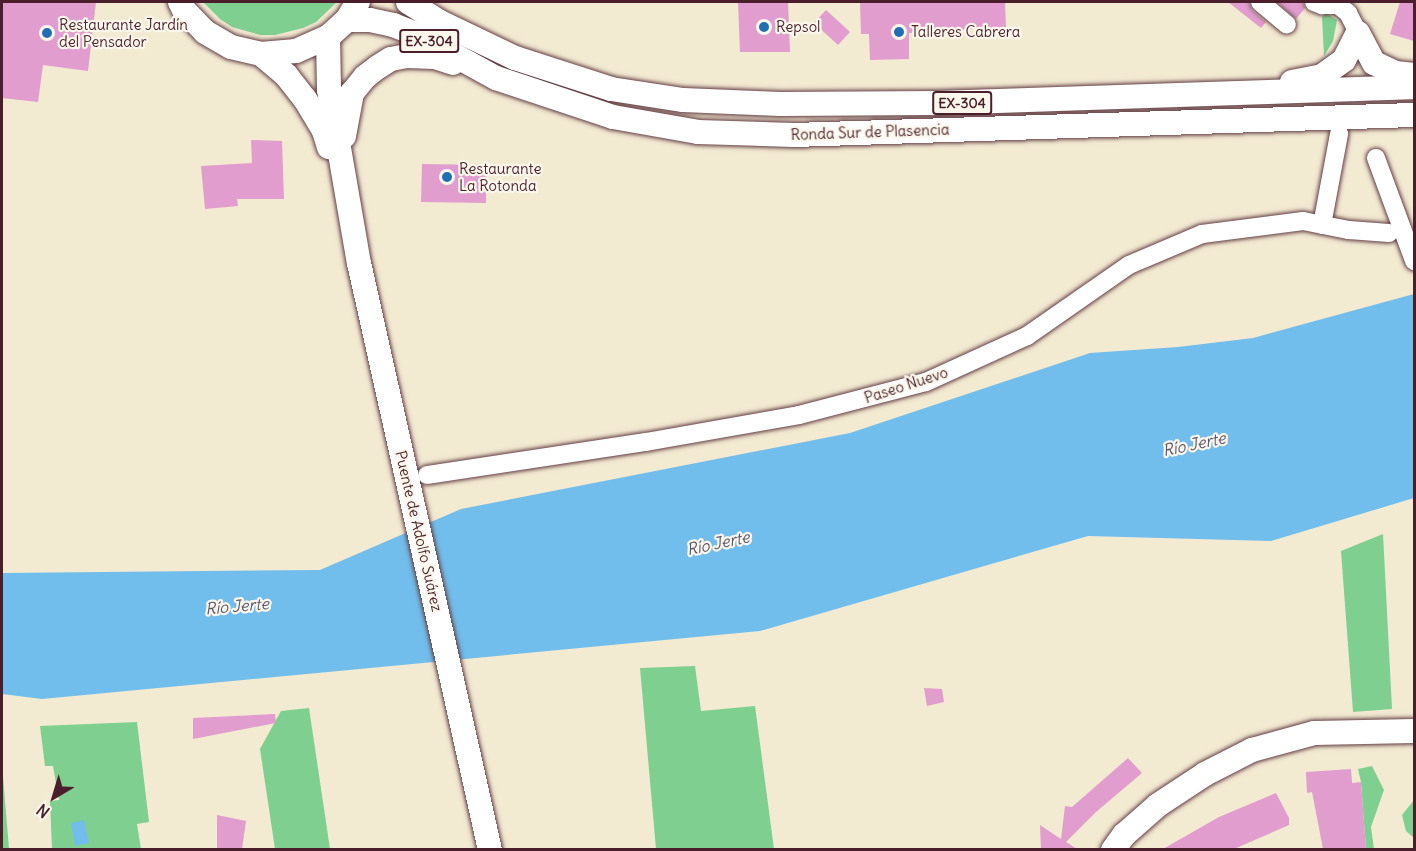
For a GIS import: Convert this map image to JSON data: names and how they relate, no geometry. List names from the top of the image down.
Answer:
{
  "streets": {
    "main road": ["EX-304", "Ronda Sur de Plasencia", "Puente de Adolfo Suárez"],
    "street": ["Paseo Nuevo"]
  },
  "water": ["Río Jerte"],
  "places": [
    "Repsol",
    "Talleres Cabrera",
    "Restaurante Jardín del Pensador",
    "Restaurante La Rotonda"
  ],
  "north": "bottom left"
}
